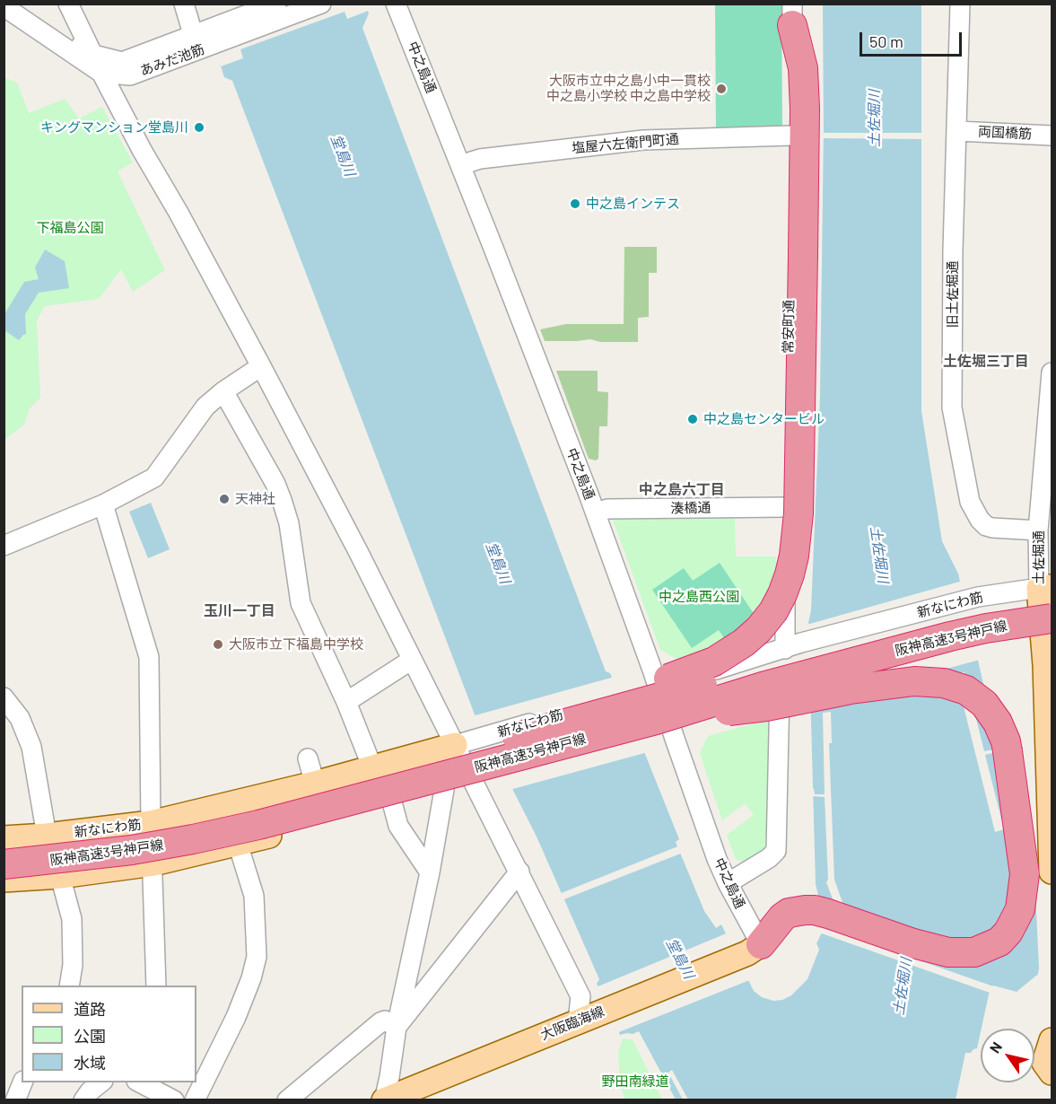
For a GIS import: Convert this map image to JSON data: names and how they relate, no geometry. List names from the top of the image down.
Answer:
{
  "streets": {
    "highway": ["阪神高速3号神戸線"],
    "main road": ["土佐堀通", "新なにわ筋", "大阪臨海線"],
    "street": [
      "あみだ池筋",
      "中之島通",
      "両国橋筋",
      "塩屋六左衛門町通",
      "旧土佐堀通",
      "常安町通",
      "湊橋通"
    ]
  },
  "crossings": [
    ["中之島通", "塩屋六左衛門町通"],
    ["中之島通", "湊橋通"],
    ["中之島通", "新なにわ筋"],
    ["中之島通", "阪神高速3号神戸線"],
    ["中之島通", "大阪臨海線"],
    ["両国橋筋", "旧土佐堀通"],
    ["塩屋六左衛門町通", "常安町通"],
    ["旧土佐堀通", "土佐堀通"],
    ["常安町通", "湊橋通"],
    ["常安町通", "新なにわ筋"],
    ["土佐堀通", "新なにわ筋"],
    ["土佐堀通", "阪神高速3号神戸線"],
    ["新なにわ筋", "阪神高速3号神戸線"]
  ],
  "districts": ["土佐堀三丁目", "中之島六丁目", "玉川一丁目"],
  "water": ["土佐堀川", "堂島川"],
  "parks": ["下福島公園", "中之島西公園", "野田南緑道"],
  "places": [
    "大阪市立中之島小中一貫校 中之島小学校 中之島中学校",
    "キングマンション堂島川",
    "中之島インテス",
    "中之島センタービル",
    "天神社",
    "大阪市立下福島中学校"
  ],
  "legend": ["道路", "公園", "水域"],
  "scale_bar": "50 m",
  "north": "top left"
}
